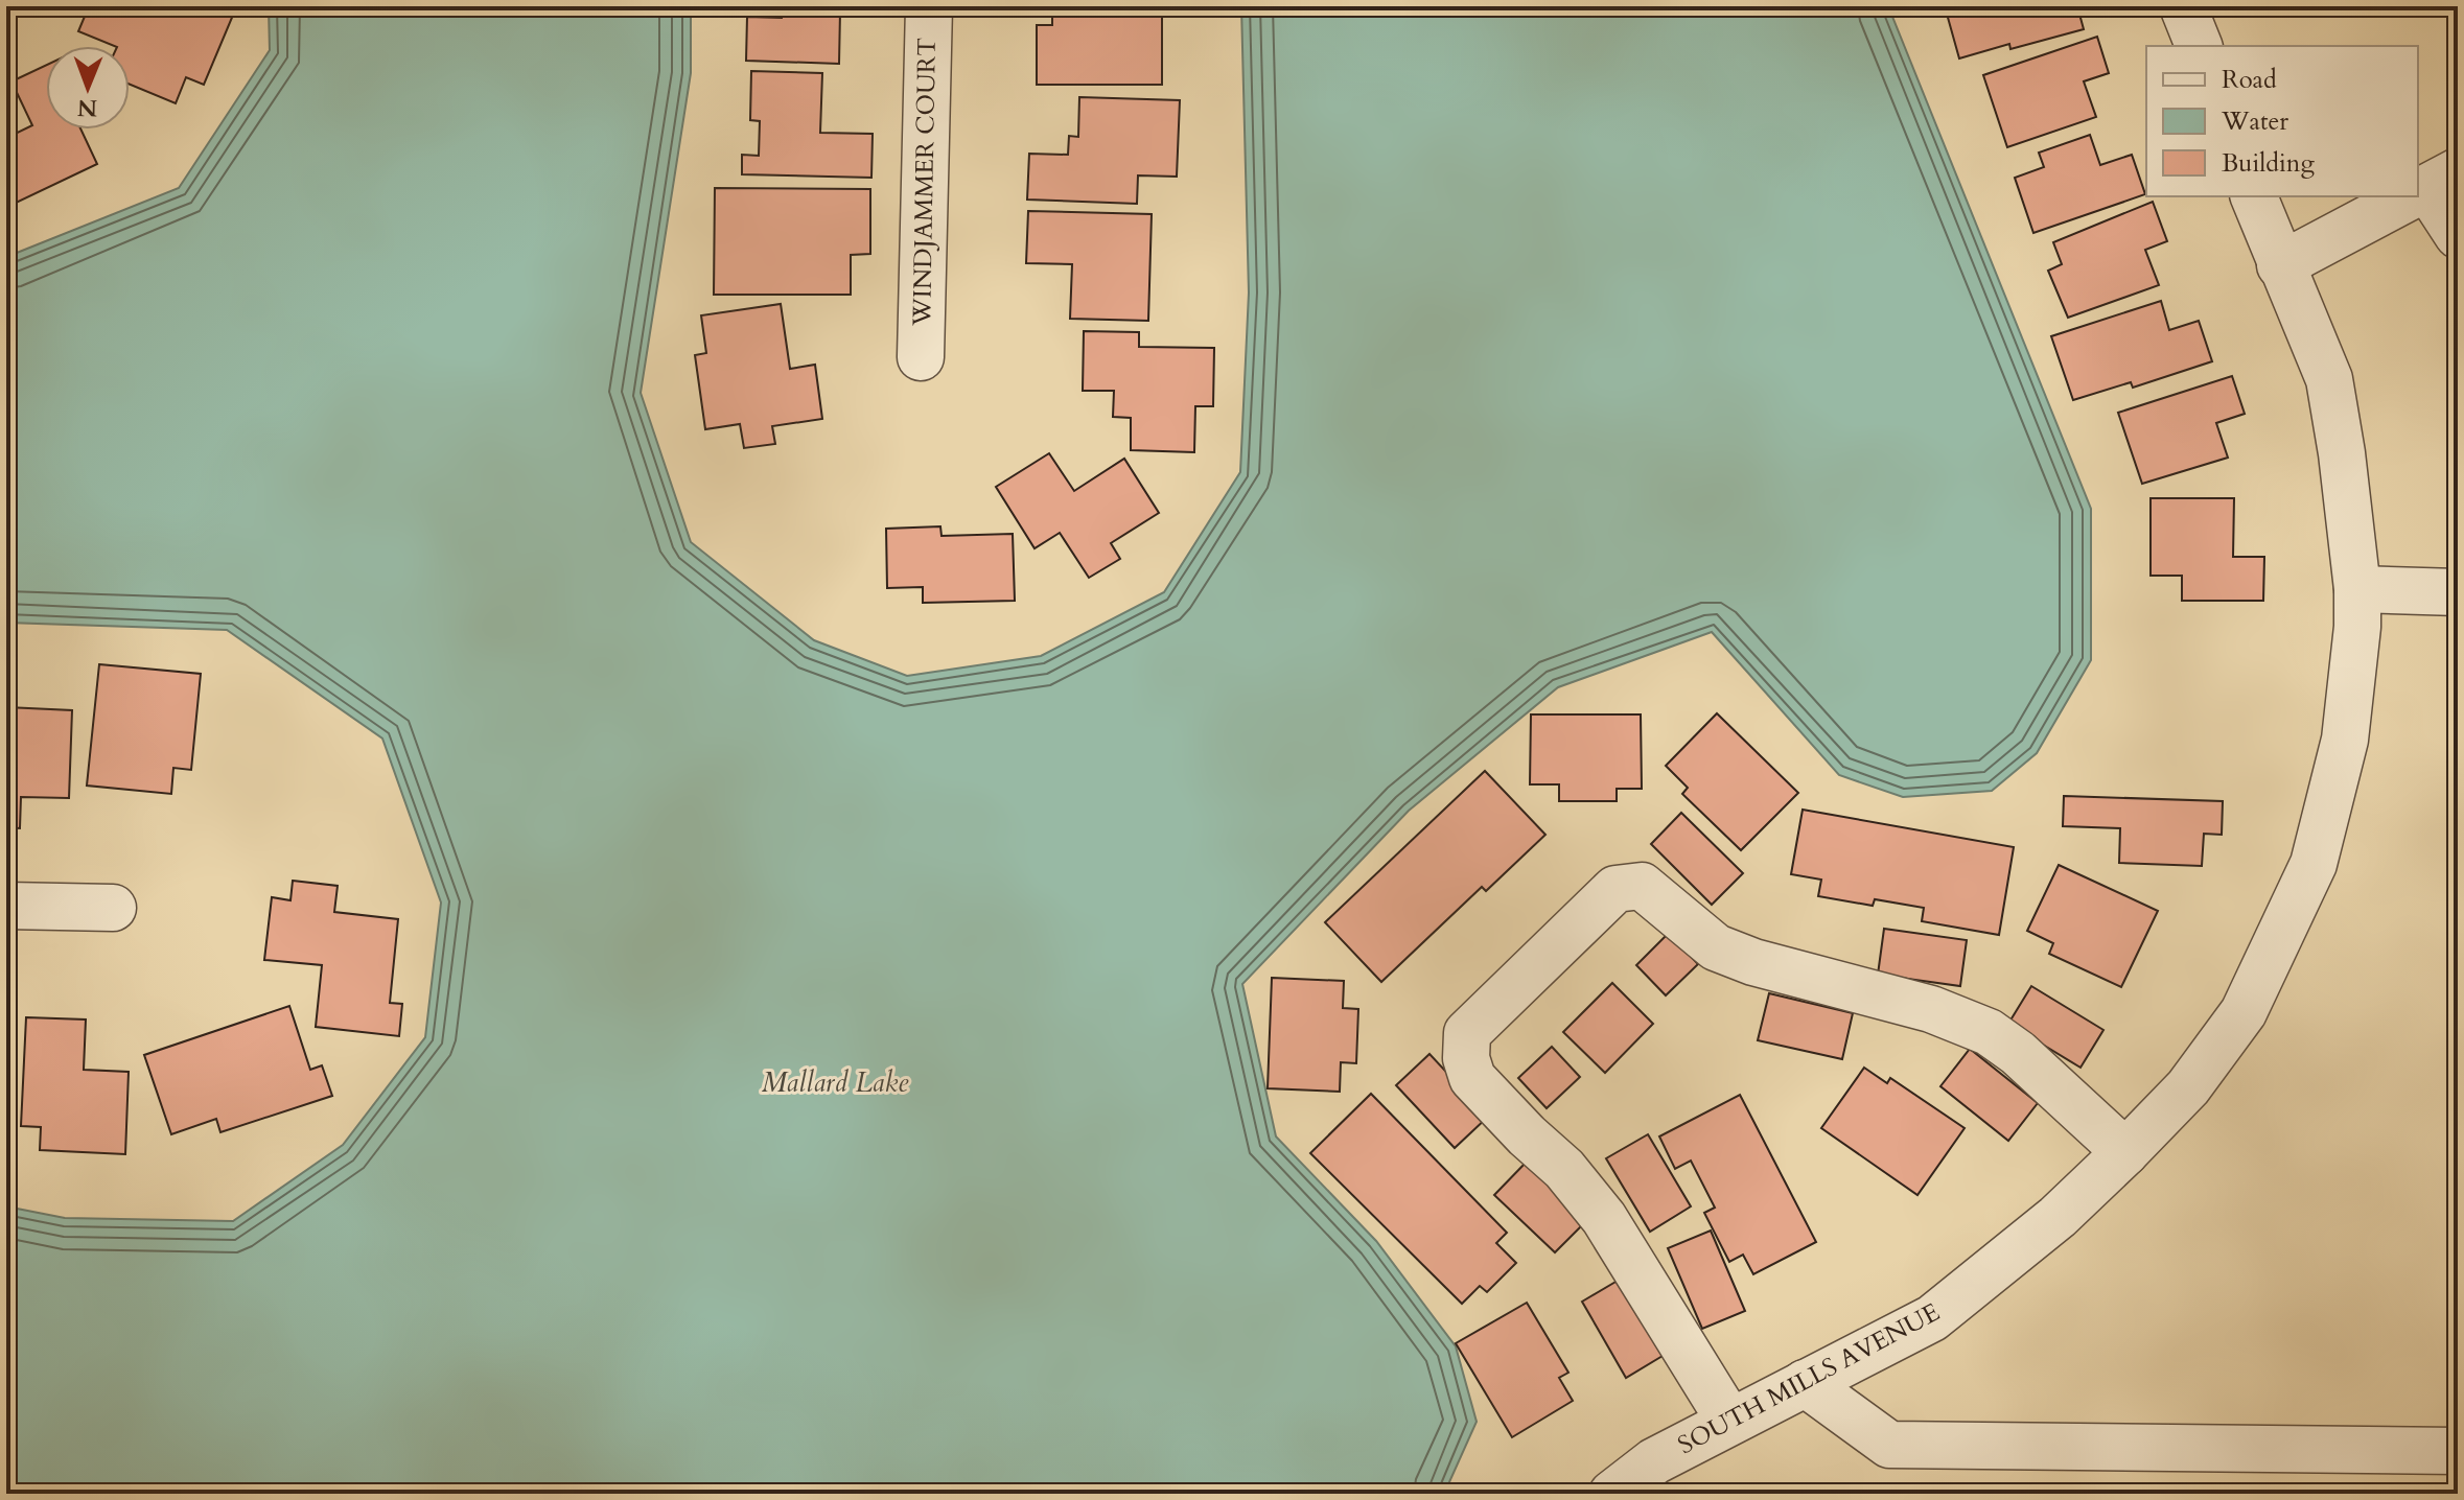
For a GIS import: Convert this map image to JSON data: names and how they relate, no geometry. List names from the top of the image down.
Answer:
{
  "streets": {
    "street": ["WINDJAMMER COURT", "SOUTH MILLS AVENUE"]
  },
  "water": ["Mallard Lake"],
  "legend": ["Road", "Water", "Building"],
  "north": "bottom"
}
